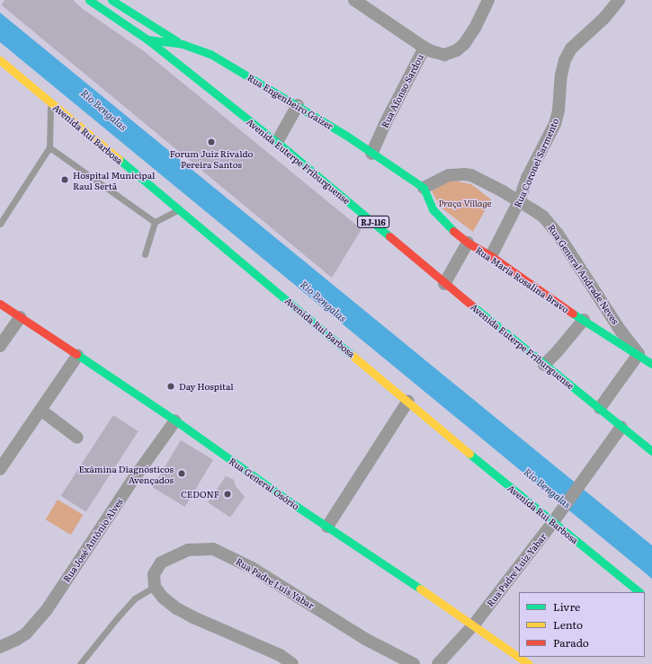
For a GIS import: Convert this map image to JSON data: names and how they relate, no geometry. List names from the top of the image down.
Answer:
{
  "streets": {
    "main road": [
      "Rua Engenheiro Gaizer",
      "Avenida Rui Barbosa",
      "Avenida Euterpe Friburguense",
      "RJ-116",
      "Rua Maria Rosalina Bravo",
      "Rua General Osório"
    ],
    "street": [
      "Rua Afonso Sardou",
      "Rua Coronel Sarmento",
      "Rua General Andrade Neves",
      "Rua José Antônio Alves",
      "Rua Padre Luiz Yabar",
      "Rua Padre Luís Yabar"
    ]
  },
  "crossings": [
    ["Rua Afonso Sardou", "Rua Engenheiro Gaizer"],
    ["Rua Engenheiro Gaizer", "Avenida Euterpe Friburguense"],
    ["Rua Engenheiro Gaizer", "Rua General Andrade Neves"],
    ["Rua Engenheiro Gaizer", "Rua Maria Rosalina Bravo"],
    ["Avenida Rui Barbosa", "Rua Padre Luiz Yabar"],
    ["Avenida Euterpe Friburguense", "Rua Padre Luiz Yabar"],
    ["Rua Coronel Sarmento", "Rua General Andrade Neves"],
    ["Rua Coronel Sarmento", "Rua Maria Rosalina Bravo"],
    ["Rua General Andrade Neves", "Rua Maria Rosalina Bravo"],
    ["Rua General Osório", "Rua José Antônio Alves"],
    ["Rua General Osório", "Rua Padre Luiz Yabar"]
  ],
  "water": ["Rio Bengalas"],
  "parks": ["Praça Village"],
  "places": [
    "Forum Juiz Rivaldo Pereira Santos",
    "Hospital Municipal Raul Sertã",
    "Day Hospital",
    "Exâmina Diagnósticos Avençados",
    "CEDONF"
  ],
  "legend": ["Livre", "Lento", "Parado"]
}
